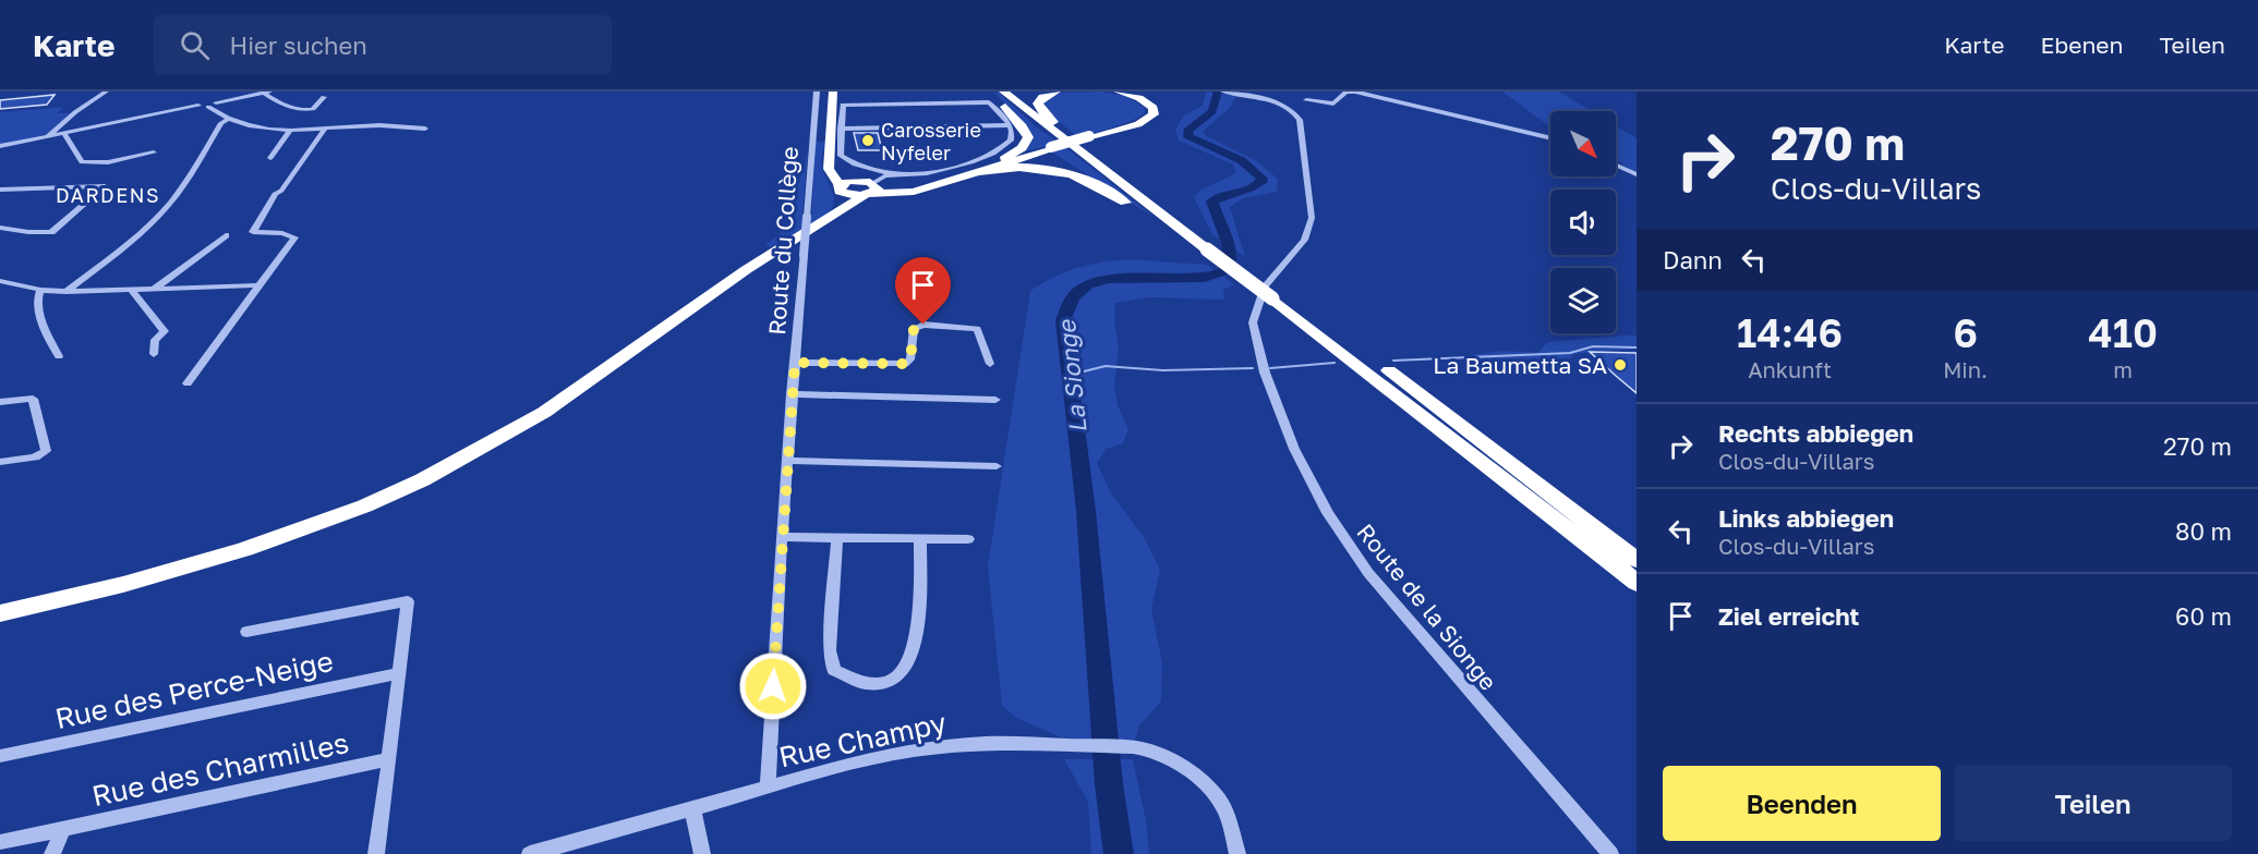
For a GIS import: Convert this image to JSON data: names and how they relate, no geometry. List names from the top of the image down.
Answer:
{
  "streets": {
    "street": [
      "Route du Collège",
      "Route de la Sionge",
      "Rue des Perce-Neige",
      "Rue Champy",
      "Rue des Charmilles"
    ]
  },
  "crossings": [
    ["Route du Collège", "Rue Champy"]
  ],
  "districts": ["DARDENS"],
  "water": ["La Sionge"],
  "places": ["Carosserie Nyfeler", "La Baumetta SA"],
  "north": "bottom right",
  "page": {
    "header": "Karte",
    "search": "Hier suchen",
    "nav": ["Karte", "Ebenen", "Teilen"],
    "turn": ["270 m", "Clos-du-Villars"],
    "then": "Dann",
    "eta": [
      "14:46",
      "Ankunft",
      "6",
      "Min.",
      "410",
      "m"
    ],
    "list": [
      {
        "name": "Rechts abbiegen",
        "note": "Clos-du-Villars",
        "value": "270 m"
      },
      {
        "name": "Links abbiegen",
        "note": "Clos-du-Villars",
        "value": "80 m"
      },
      {
        "name": "Ziel erreicht",
        "value": "60 m"
      }
    ],
    "buttons": ["Beenden", "Teilen"]
  }
}
